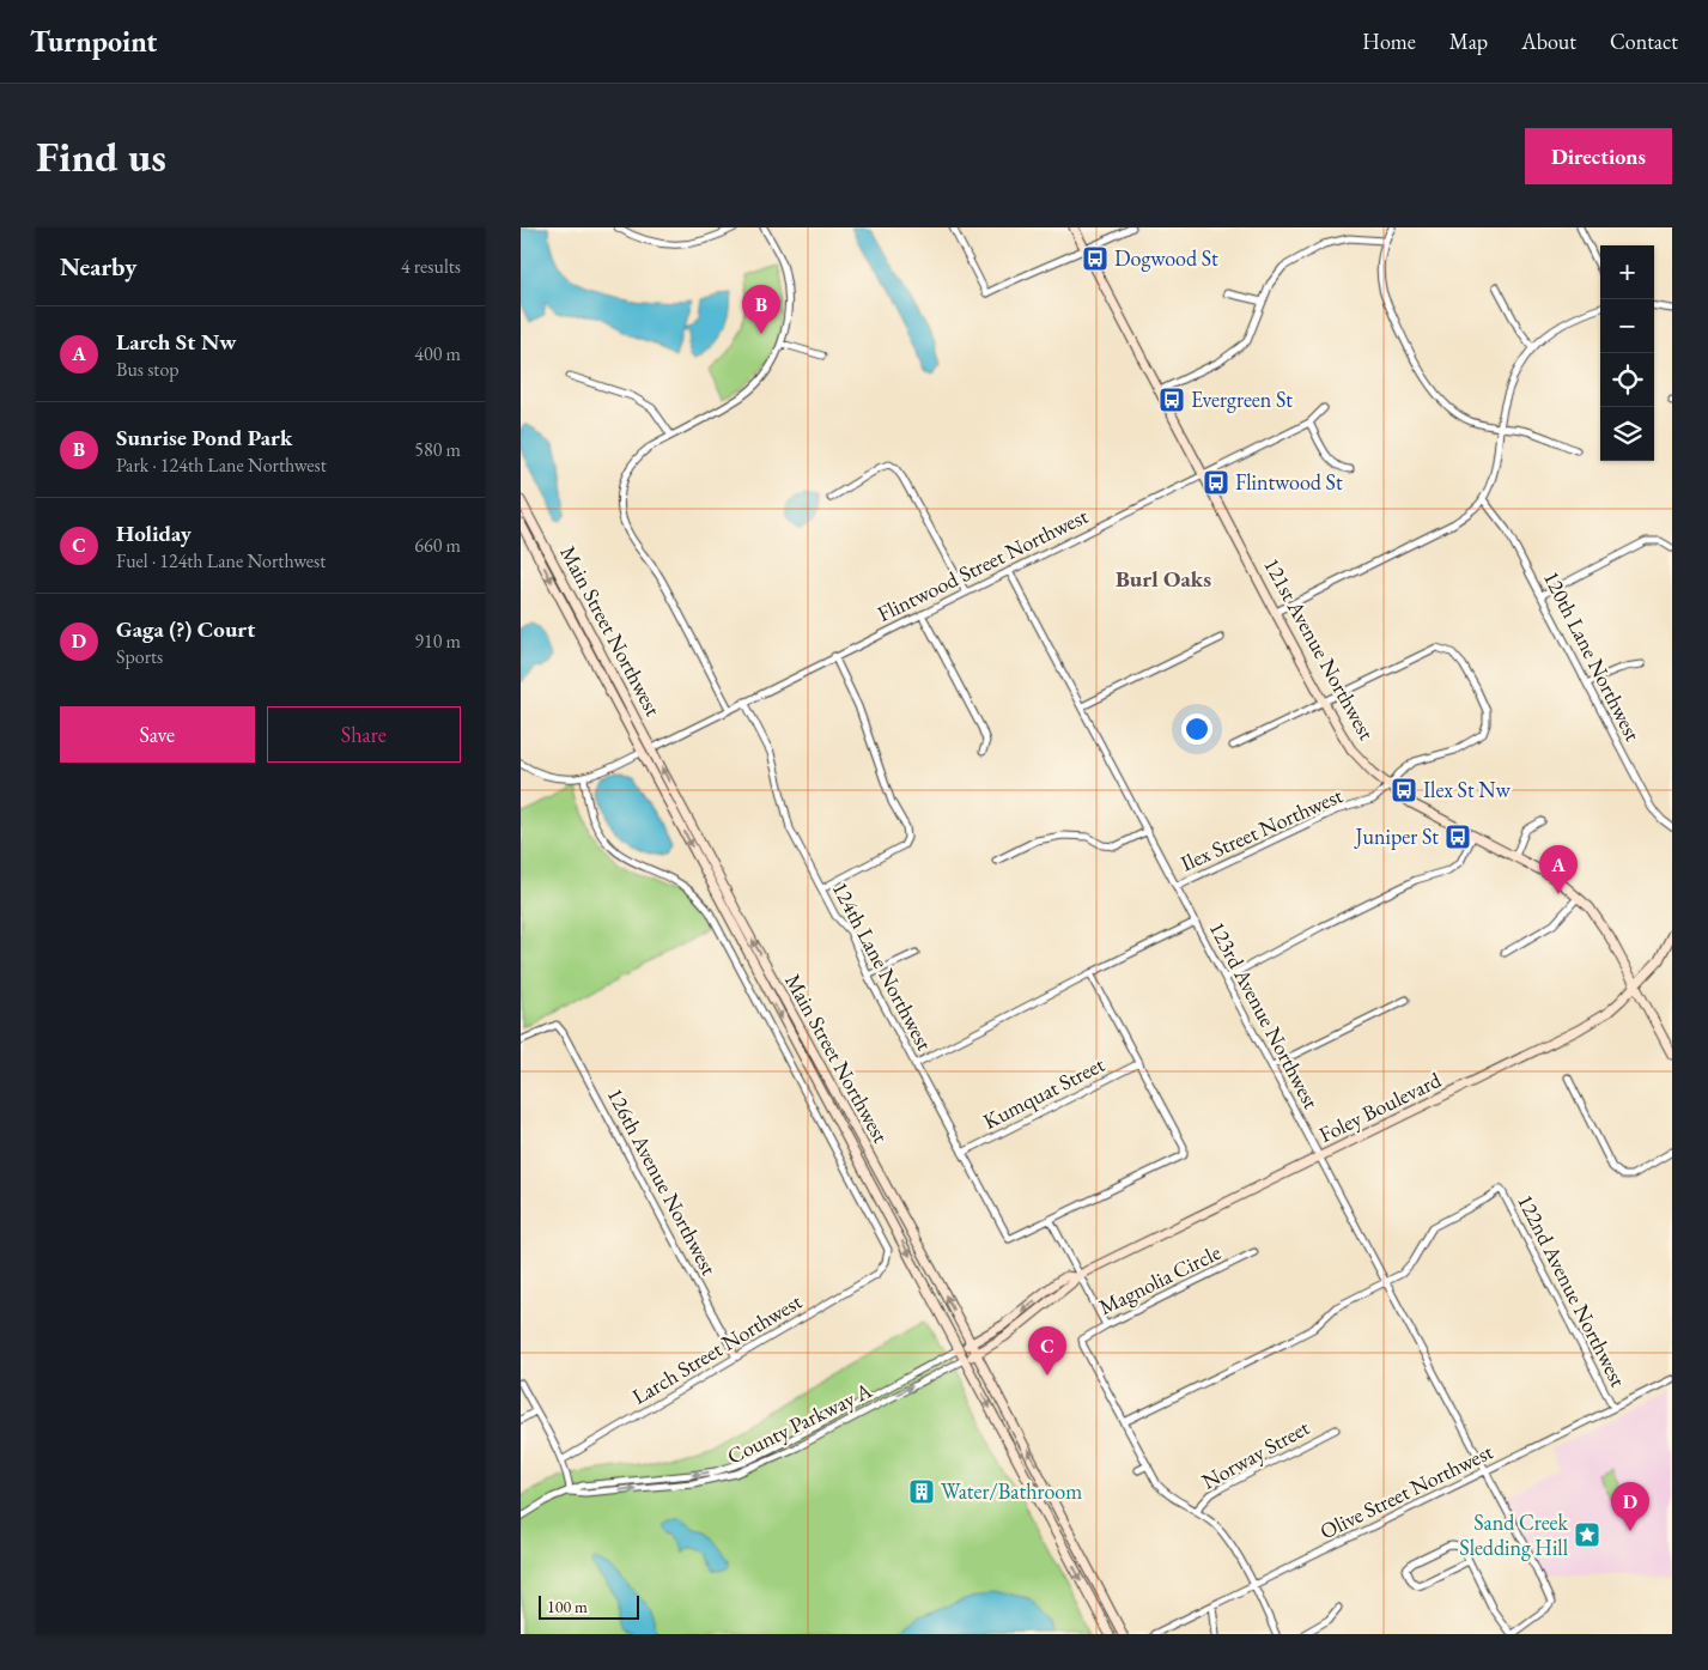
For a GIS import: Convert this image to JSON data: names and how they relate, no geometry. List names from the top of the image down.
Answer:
{
  "streets": {
    "main road": ["Main Street Northwest", "121st Avenue Northwest", "Foley Boulevard"],
    "street": [
      "Flintwood Street Northwest",
      "120th Lane Northwest",
      "Ilex Street Northwest",
      "124th Lane Northwest",
      "123rd Avenue Northwest",
      "Kumquat Street",
      "126th Avenue Northwest",
      "Magnolia Circle",
      "122nd Avenue Northwest",
      "Larch Street Northwest",
      "County Parkway A",
      "Norway Street",
      "Olive Street Northwest"
    ]
  },
  "crossings": [
    ["Flintwood Street Northwest", "Main Street Northwest"],
    ["Flintwood Street Northwest", "121st Avenue Northwest"],
    ["Flintwood Street Northwest", "124th Lane Northwest"],
    ["Flintwood Street Northwest", "123rd Avenue Northwest"],
    ["Main Street Northwest", "Foley Boulevard"],
    ["Main Street Northwest", "County Parkway A"],
    ["121st Avenue Northwest", "Ilex Street Northwest"],
    ["121st Avenue Northwest", "Foley Boulevard"],
    ["Ilex Street Northwest", "123rd Avenue Northwest"],
    ["124th Lane Northwest", "Kumquat Street"],
    ["123rd Avenue Northwest", "Foley Boulevard"],
    ["123rd Avenue Northwest", "122nd Avenue Northwest"],
    ["123rd Avenue Northwest", "Olive Street Northwest"],
    ["Foley Boulevard", "County Parkway A"],
    ["126th Avenue Northwest", "Larch Street Northwest"],
    ["122nd Avenue Northwest", "Olive Street Northwest"]
  ],
  "districts": ["Burl Oaks"],
  "places": {
    "bus stop": [
      "Dogwood St",
      "Evergreen St",
      "Flintwood St",
      "Ilex St Nw",
      "Juniper St"
    ],
    "building": ["Water/Bathroom"],
    "place": ["Sand Creek Sledding Hill"]
  },
  "scale_bar": "100 m",
  "page": {
    "header": "Turnpoint",
    "nav": [
      "Home",
      "Map",
      "About",
      "Contact"
    ],
    "buttons": [
      "Directions",
      ["Save", "Share"]
    ],
    "title": "Find us",
    "heading": ["Nearby", "4 results"],
    "map_buttons": ["+", "−"],
    "pins": [
      "B",
      "A",
      "C",
      "D"
    ],
    "list": [
      {
        "mark": "A",
        "name": "Larch St Nw",
        "note": "Bus stop",
        "value": "400 m"
      },
      {
        "mark": "B",
        "name": "Sunrise Pond Park",
        "note": "Park · 124th Lane Northwest",
        "value": "580 m"
      },
      {
        "mark": "C",
        "name": "Holiday",
        "note": "Fuel · 124th Lane Northwest",
        "value": "660 m"
      },
      {
        "mark": "D",
        "name": "Gaga (?) Court",
        "note": "Sports",
        "value": "910 m"
      }
    ],
    "scale": "100 m"
  }
}
